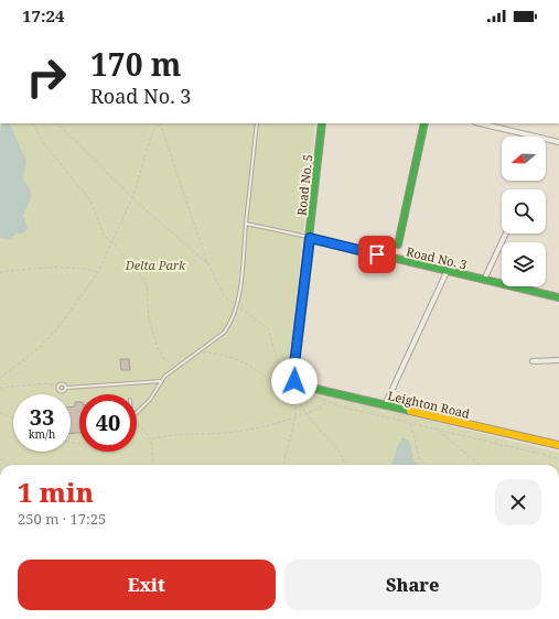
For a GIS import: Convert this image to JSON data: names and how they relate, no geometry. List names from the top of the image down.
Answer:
{
  "streets": {
    "street": ["Road No. 5", "Road No. 3", "Leighton Road"]
  },
  "crossings": [
    ["Road No. 5", "Road No. 3"],
    ["Road No. 5", "Leighton Road"]
  ],
  "parks": ["Delta Park"],
  "north": "left",
  "page": {
    "status": "17:24",
    "turn": ["170 m", "Road No. 3"],
    "speed": "33 km/h",
    "limit": "40",
    "heading": ["1 min", "250 m · 17:25"],
    "buttons": ["Exit", "Share"]
  }
}
